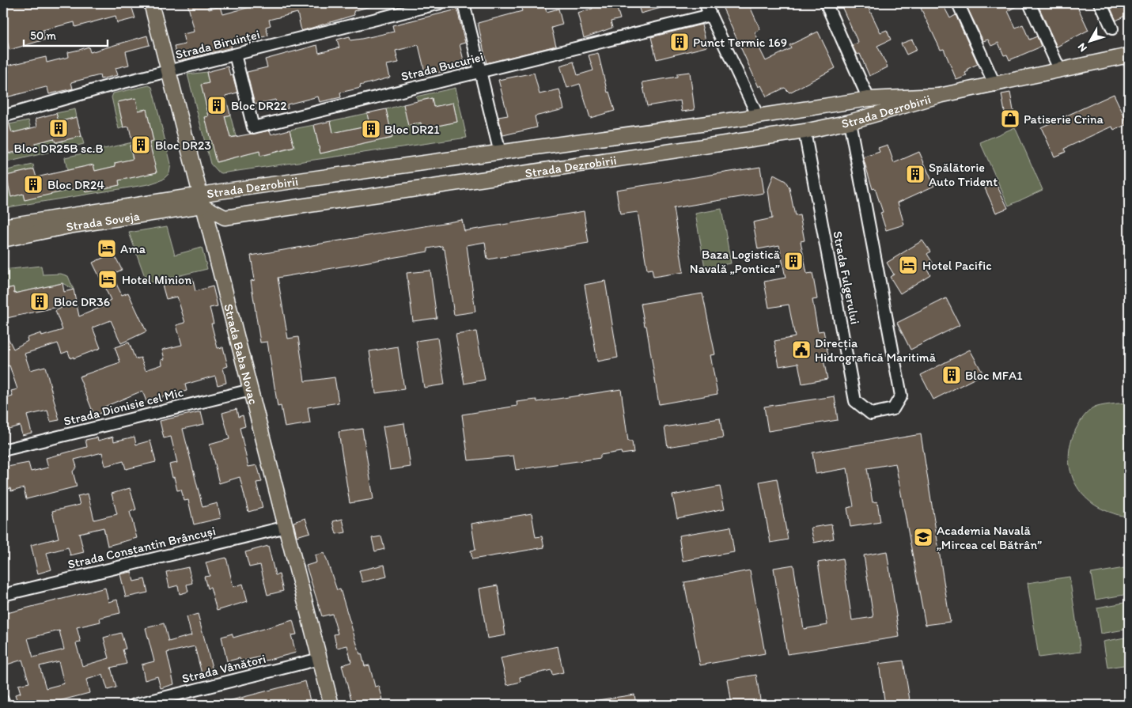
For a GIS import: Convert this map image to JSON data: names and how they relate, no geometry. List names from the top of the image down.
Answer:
{
  "streets": {
    "main road": ["Strada Dezrobirii", "Strada Soveja", "Strada Baba Novac"],
    "street": [
      "Strada Biruinței",
      "Strada Bucuriei",
      "Strada Fulgerului",
      "Strada Dionisie cel Mic",
      "Strada Constantin Brâncuși",
      "Strada Vânători"
    ]
  },
  "crossings": [
    ["Strada Biruinței", "Strada Bucuriei"],
    ["Strada Biruinței", "Strada Baba Novac"],
    ["Strada Dezrobirii", "Strada Soveja"],
    ["Strada Dezrobirii", "Strada Fulgerului"],
    ["Strada Dezrobirii", "Strada Baba Novac"],
    ["Strada Soveja", "Strada Baba Novac"],
    ["Strada Baba Novac", "Strada Dionisie cel Mic"],
    ["Strada Baba Novac", "Strada Constantin Brâncuși"],
    ["Strada Baba Novac", "Strada Vânători"]
  ],
  "places": {
    "building": [
      "Punct Termic 169",
      "Bloc DR22",
      "Bloc DR25B sc.B",
      "Bloc DR21",
      "Bloc DR23",
      "Spălătorie Auto Trident",
      "Bloc DR24",
      "Baza Logistică Navală „Pontica”",
      "Bloc DR36",
      "Bloc MFA1"
    ],
    "shop": ["Patiserie Crina"],
    "hotel": ["Ama", "Hotel Pacific", "Hotel Minion"],
    "public building": ["Direcția Hidrografică Maritimă"],
    "school or university": ["Academia Navală „Mircea cel Bătrân”"]
  },
  "scale_bar": "50 m",
  "north": "bottom left"
}
